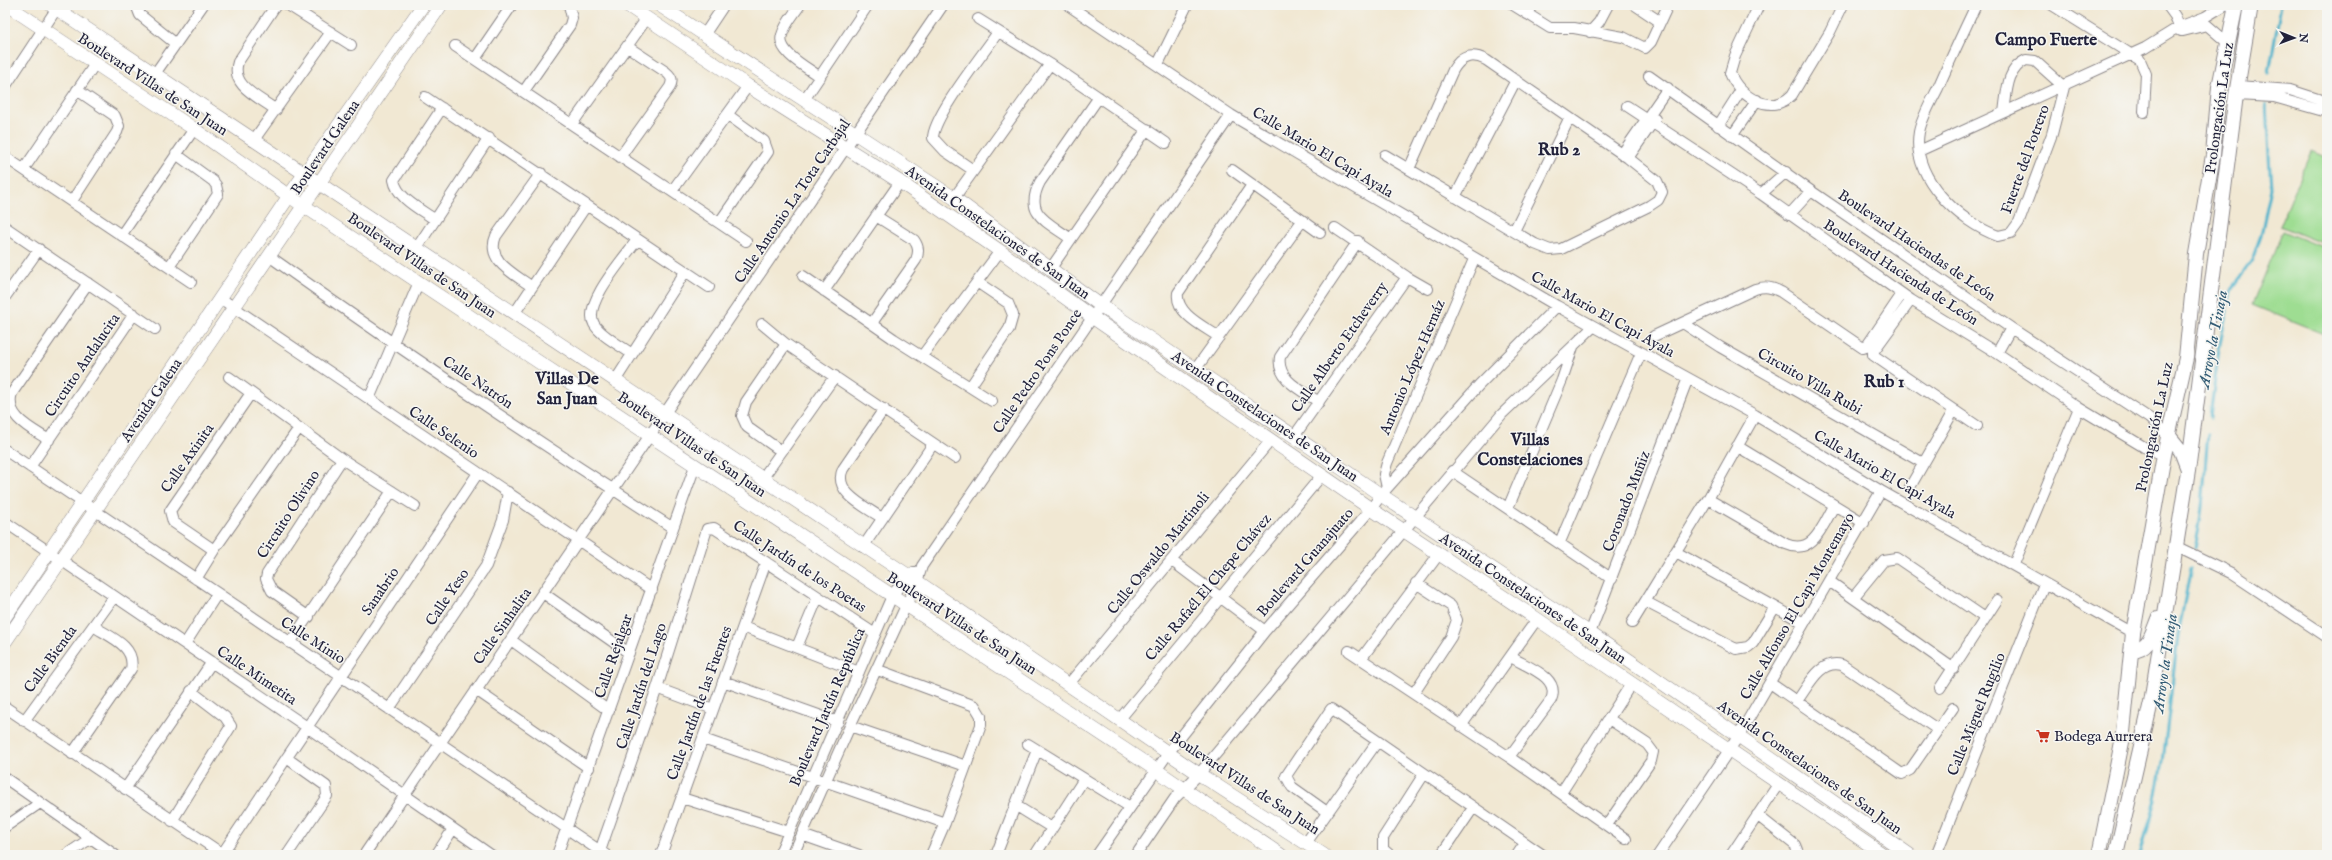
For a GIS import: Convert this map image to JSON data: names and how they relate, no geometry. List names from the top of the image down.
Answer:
{
  "streets": {
    "main road": ["Prolongación La Luz"],
    "street": [
      "Boulevard Villas de San Juan",
      "Boulevard Galena",
      "Calle Mario El Capi Ayala",
      "Fuerte del Potrero",
      "Calle Antonio La Tota Carbajal",
      "Avenida Constelaciones de San Juan",
      "Boulevard Haciendas de León",
      "Boulevard Hacienda de León",
      "Calle Alberto Etcheverry",
      "Circuito Andalucita",
      "Antonio López Hernáz",
      "Calle Pedro Pons Ponce",
      "Circuito Villa Rubi",
      "Calle Natrón",
      "Avenida Galena",
      "Calle Selenio",
      "Calle Axinita",
      "Coronado Muñiz",
      "Circuito Olivino",
      "Calle Oswaldo Martinoli",
      "Boulevard Guanajuato",
      "Calle Jardín de los Poetas",
      "Calle Rafaél El Chepe Chávez",
      "Sanabrio",
      "Calle Yeso",
      "Calle Alfonso El Capi Montemayo",
      "Calle Sinhalita",
      "Calle Minio",
      "Calle Rejalgar",
      "Calle Bienda",
      "Calle Mimetita",
      "Calle Jardín del Lago",
      "Calle Jardín de las Fuentes",
      "Boulevard Jardín República",
      "Calle Miguel Rugilio"
    ]
  },
  "crossings": [
    ["Boulevard Villas de San Juan", "Boulevard Galena"],
    ["Boulevard Villas de San Juan", "Calle Antonio La Tota Carbajal"],
    ["Boulevard Villas de San Juan", "Calle Pedro Pons Ponce"],
    ["Boulevard Villas de San Juan", "Calle Oswaldo Martinoli"],
    ["Boulevard Villas de San Juan", "Boulevard Guanajuato"],
    ["Boulevard Villas de San Juan", "Calle Rafaél El Chepe Chávez"],
    ["Boulevard Villas de San Juan", "Calle Sinhalita"],
    ["Boulevard Villas de San Juan", "Calle Rejalgar"],
    ["Boulevard Villas de San Juan", "Boulevard Jardín República"],
    ["Prolongación La Luz", "Calle Mario El Capi Ayala"],
    ["Prolongación La Luz", "Boulevard Haciendas de León"],
    ["Prolongación La Luz", "Boulevard Hacienda de León"],
    ["Boulevard Galena", "Calle Natrón"],
    ["Boulevard Galena", "Avenida Galena"],
    ["Boulevard Galena", "Calle Selenio"],
    ["Calle Mario El Capi Ayala", "Antonio López Hernáz"],
    ["Calle Mario El Capi Ayala", "Calle Pedro Pons Ponce"],
    ["Calle Mario El Capi Ayala", "Coronado Muñiz"],
    ["Calle Mario El Capi Ayala", "Boulevard Guanajuato"],
    ["Calle Mario El Capi Ayala", "Calle Alfonso El Capi Montemayo"],
    ["Calle Mario El Capi Ayala", "Calle Miguel Rugilio"],
    ["Calle Antonio La Tota Carbajal", "Avenida Constelaciones de San Juan"],
    ["Calle Antonio La Tota Carbajal", "Calle Sinhalita"],
    ["Avenida Constelaciones de San Juan", "Calle Alberto Etcheverry"],
    ["Avenida Constelaciones de San Juan", "Antonio López Hernáz"],
    ["Avenida Constelaciones de San Juan", "Calle Pedro Pons Ponce"],
    ["Avenida Constelaciones de San Juan", "Coronado Muñiz"],
    ["Avenida Constelaciones de San Juan", "Calle Oswaldo Martinoli"],
    ["Avenida Constelaciones de San Juan", "Boulevard Guanajuato"],
    ["Avenida Constelaciones de San Juan", "Calle Rafaél El Chepe Chávez"],
    ["Avenida Constelaciones de San Juan", "Calle Alfonso El Capi Montemayo"],
    ["Circuito Andalucita", "Calle Minio"],
    ["Antonio López Hernáz", "Boulevard Guanajuato"],
    ["Calle Pedro Pons Ponce", "Boulevard Jardín República"],
    ["Calle Natrón", "Calle Sinhalita"],
    ["Calle Natrón", "Calle Rejalgar"],
    ["Avenida Galena", "Calle Selenio"],
    ["Avenida Galena", "Calle Minio"],
    ["Calle Selenio", "Sanabrio"],
    ["Calle Selenio", "Calle Yeso"],
    ["Calle Selenio", "Calle Sinhalita"],
    ["Calle Selenio", "Calle Rejalgar"],
    ["Calle Jardín de los Poetas", "Calle Jardín del Lago"],
    ["Calle Jardín de los Poetas", "Calle Jardín de las Fuentes"],
    ["Calle Jardín de los Poetas", "Boulevard Jardín República"],
    ["Sanabrio", "Calle Minio"],
    ["Sanabrio", "Calle Mimetita"],
    ["Calle Yeso", "Calle Minio"],
    ["Calle Sinhalita", "Calle Minio"],
    ["Calle Sinhalita", "Calle Mimetita"],
    ["Calle Minio", "Calle Rejalgar"],
    ["Calle Minio", "Calle Jardín del Lago"],
    ["Calle Bienda", "Calle Mimetita"]
  ],
  "districts": [
    "Campo Fuerte",
    "Rub 2",
    "Villas De San Juan",
    "Rub 1",
    "Villas Constelaciones"
  ],
  "water": ["Arroyo la Tinaja"],
  "places": {
    "supermarket": ["Bodega Aurrera"]
  },
  "north": "right"
}
